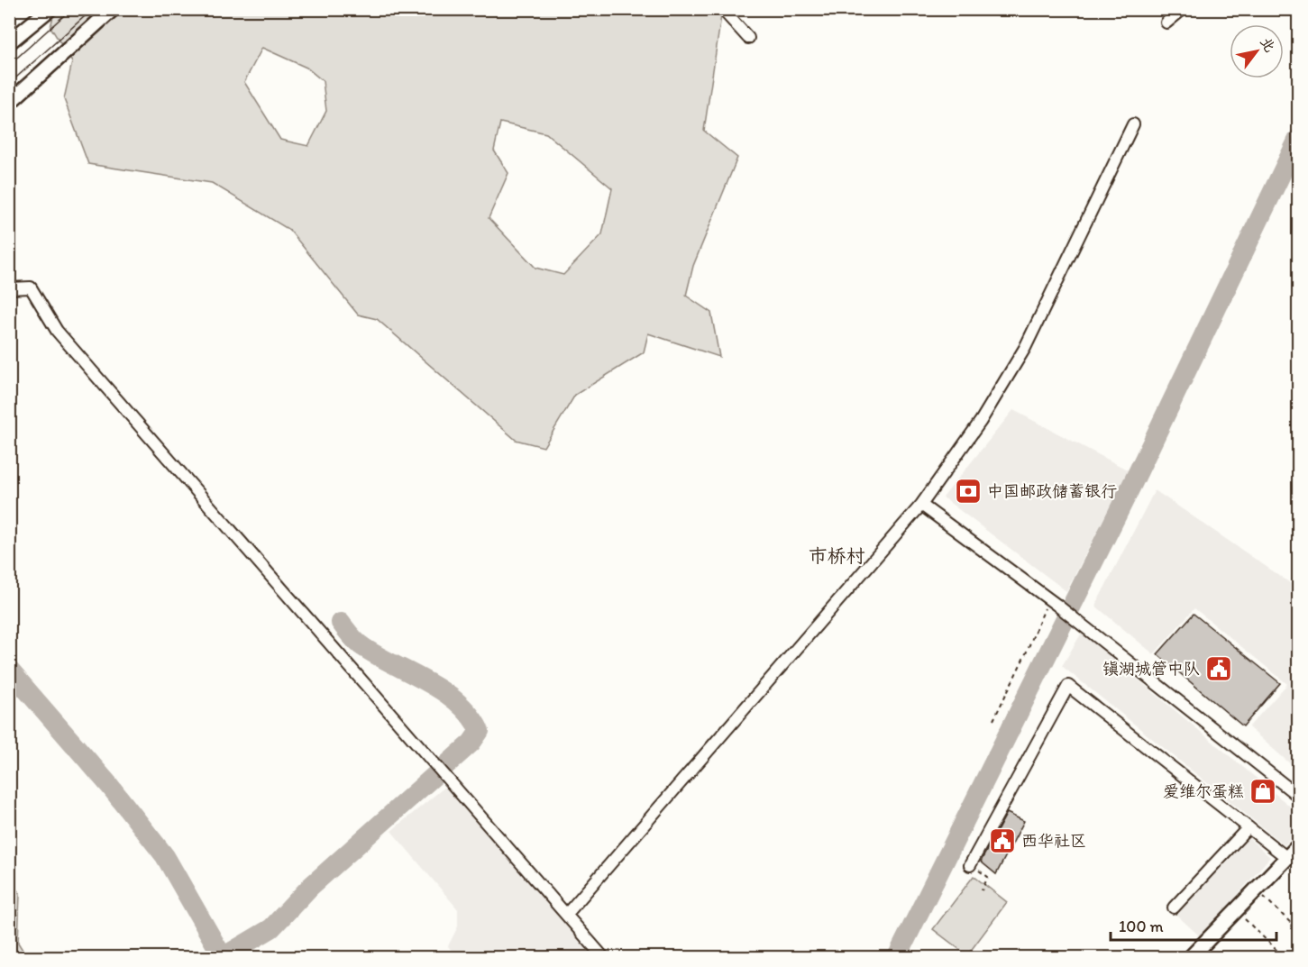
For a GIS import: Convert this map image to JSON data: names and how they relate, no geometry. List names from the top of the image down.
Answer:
{
  "districts": ["市桥村"],
  "places": {
    "bank": ["中国邮政储蓄银行"],
    "public building": ["镇湖城管中队", "西华社区"],
    "shop": ["爱维尔蛋糕"]
  },
  "scale_bar": "100 m",
  "north": "top right"
}
